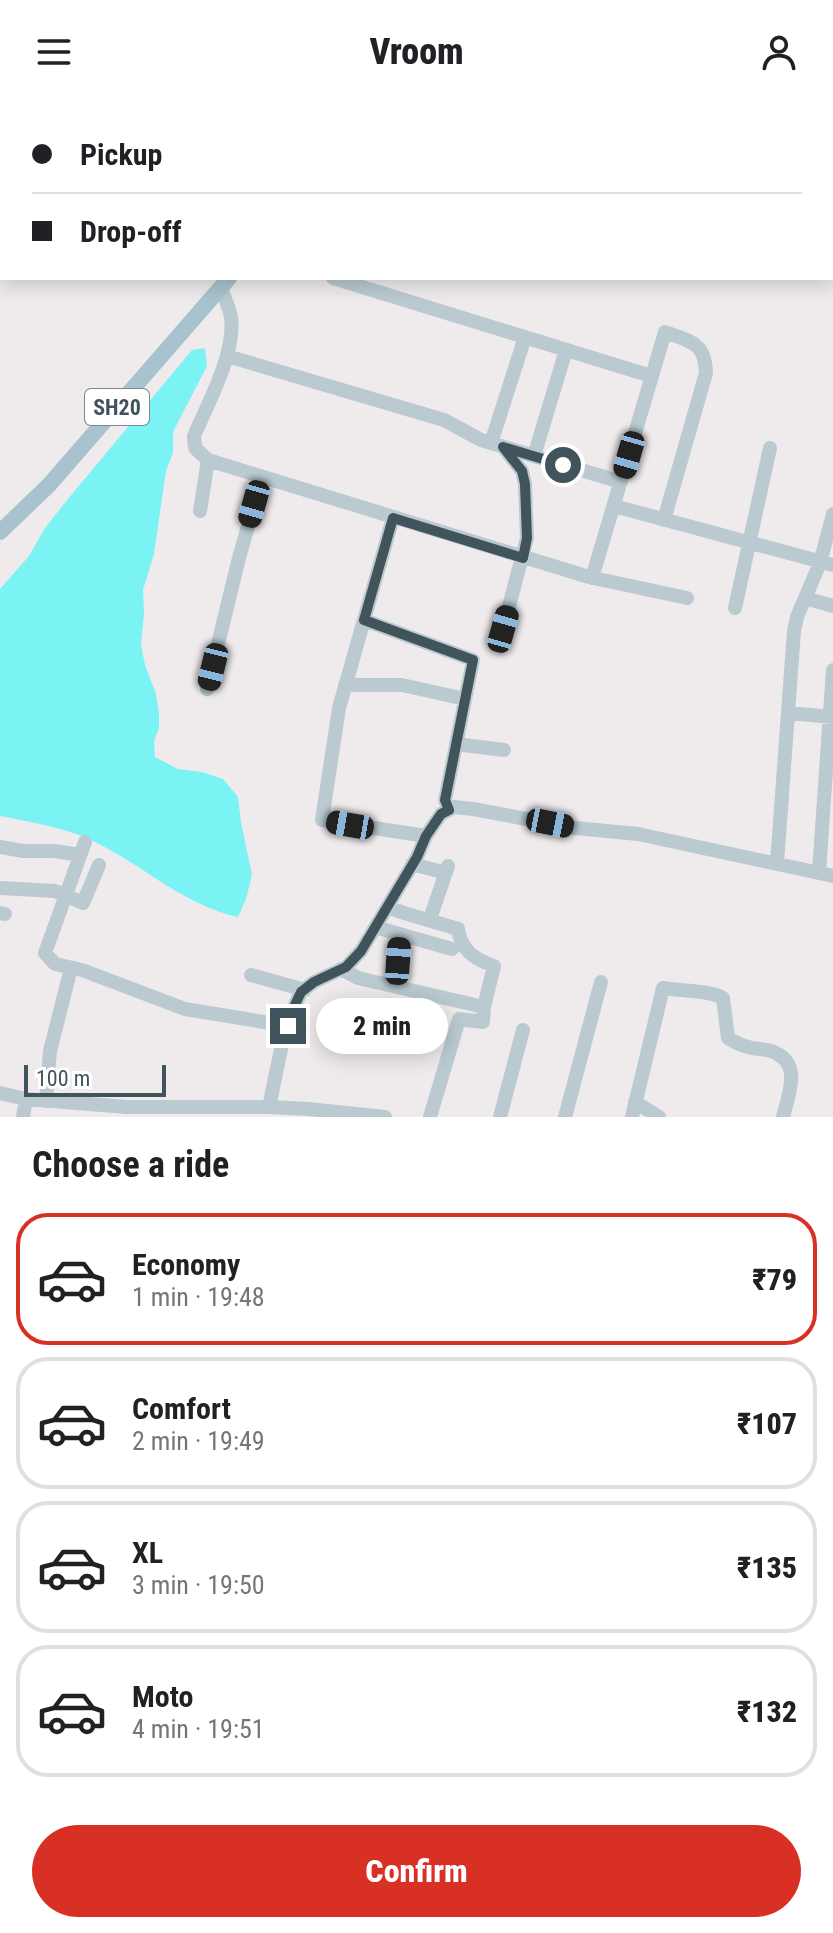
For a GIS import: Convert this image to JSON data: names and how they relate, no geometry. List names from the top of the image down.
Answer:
{
  "streets": {
    "main road": ["SH20"]
  },
  "scale_bar": "100 m",
  "page": {
    "header": "Vroom",
    "banner": ["Pickup", "Drop-off"],
    "bubble": "2 min",
    "scale": "100 m",
    "heading": "Choose a ride",
    "list": [
      {
        "name": "Economy",
        "note": "1 min · 19:48",
        "value": "₹79"
      },
      {
        "name": "Comfort",
        "note": "2 min · 19:49",
        "value": "₹107"
      },
      {
        "name": "XL",
        "note": "3 min · 19:50",
        "value": "₹135"
      },
      {
        "name": "Moto",
        "note": "4 min · 19:51",
        "value": "₹132"
      }
    ],
    "buttons": "Confirm"
  }
}
